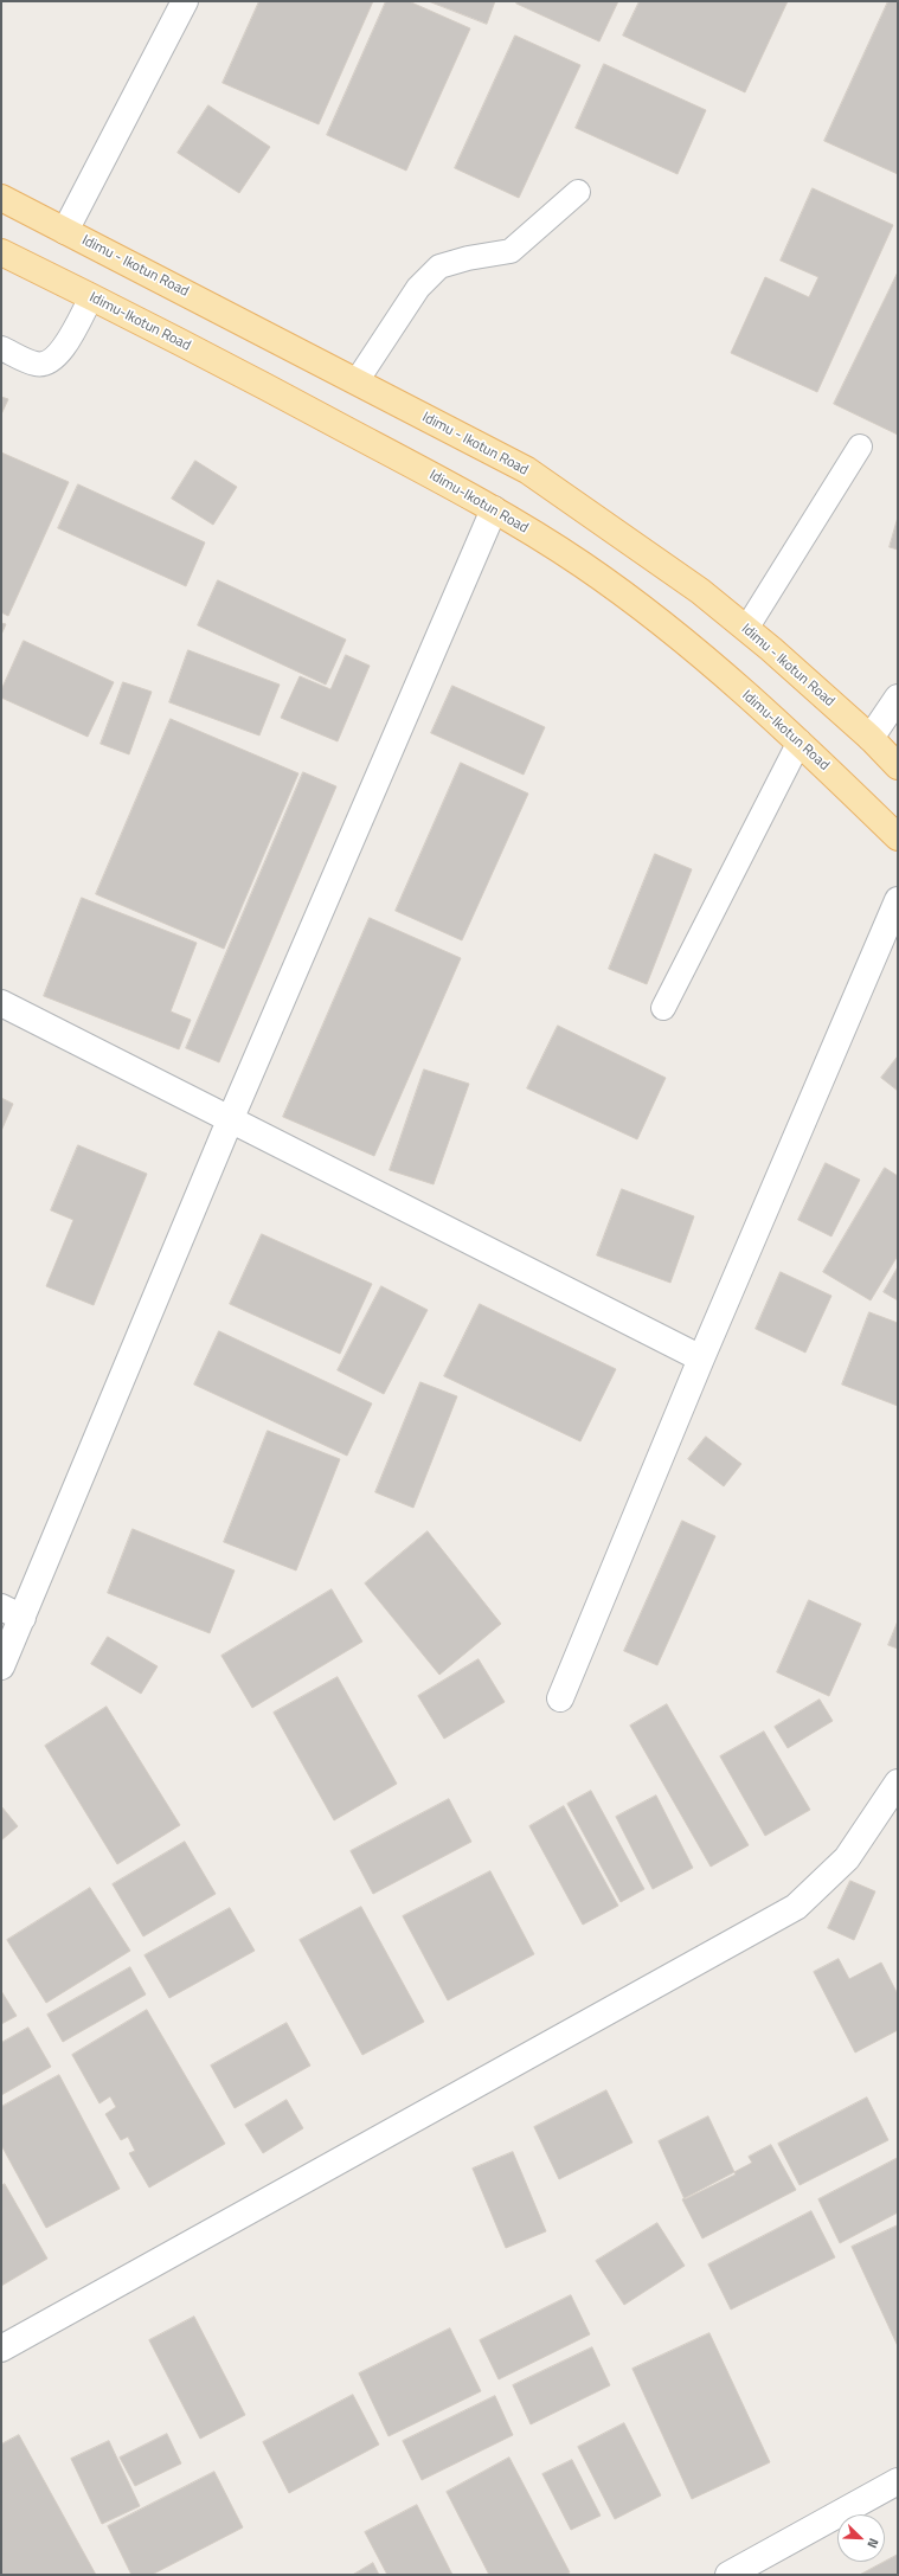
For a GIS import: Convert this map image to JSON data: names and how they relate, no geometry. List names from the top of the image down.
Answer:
{
  "streets": {
    "main road": ["Idimu - Ikotun Road", "Idimu-Ikotun Road"]
  },
  "north": "bottom right"
}
